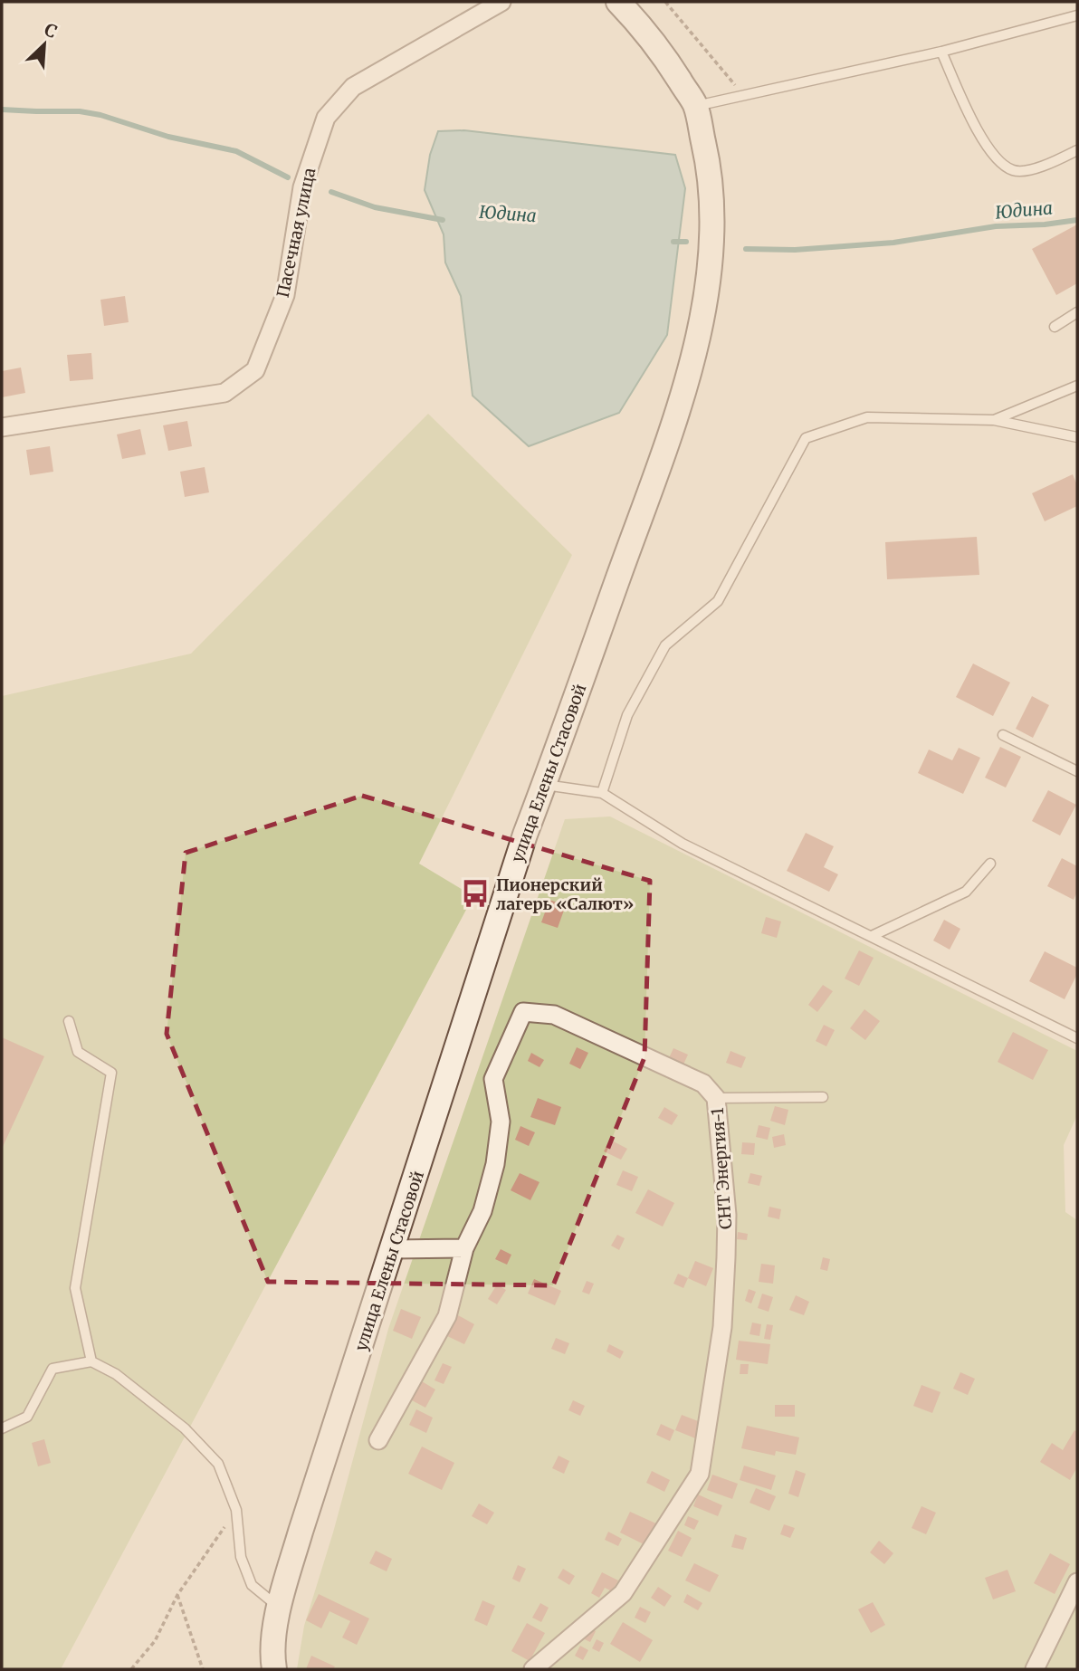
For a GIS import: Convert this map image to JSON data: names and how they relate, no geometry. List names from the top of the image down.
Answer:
{
  "streets": {
    "main road": ["улица Елены Стасовой"],
    "street": ["Пасечная улица", "СНТ Энергия-1"]
  },
  "water": ["Юдина"],
  "places": {
    "bus stop": ["Пионерский лагерь «Салют»"]
  },
  "north": "top right"
}
